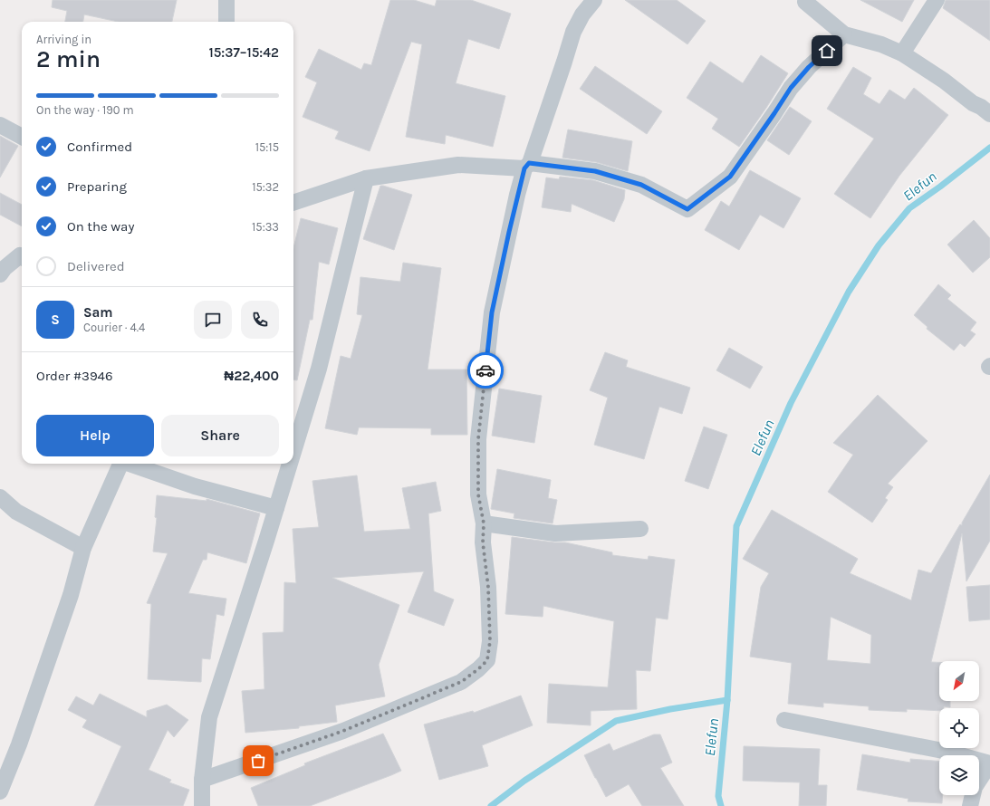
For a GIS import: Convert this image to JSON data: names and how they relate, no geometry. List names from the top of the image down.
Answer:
{
  "water": ["Elefun"],
  "north": "bottom left",
  "page": {
    "heading": ["2 min", "Arriving in", "15:37–15:42"],
    "panel": [
      "Sam",
      "Courier · 4.4",
      "Order #3946",
      "₦22,400"
    ],
    "bar": "On the way · 190 m",
    "list": [
      ["Confirmed", "15:15"],
      ["Preparing", "15:32"],
      ["On the way", "15:33"],
      "Delivered"
    ],
    "round": "S",
    "buttons": ["Help", "Share"]
  }
}
